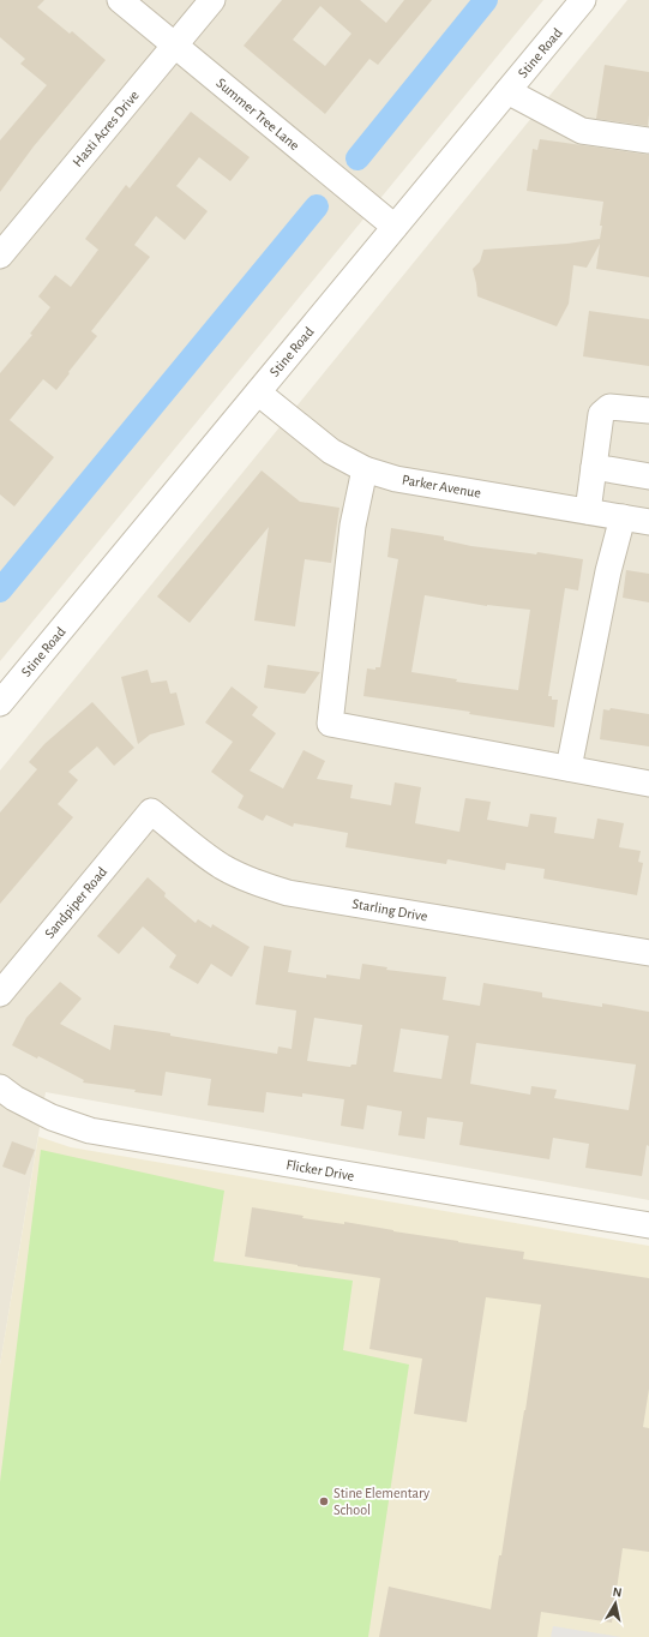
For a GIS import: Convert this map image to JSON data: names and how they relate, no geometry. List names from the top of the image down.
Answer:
{
  "streets": {
    "street": [
      "Stine Road",
      "Summer Tree Lane",
      "Hasti Acres Drive",
      "Parker Avenue",
      "Sandpiper Road",
      "Starling Drive",
      "Flicker Drive"
    ]
  },
  "crossings": [
    ["Stine Road", "Summer Tree Lane"],
    ["Stine Road", "Parker Avenue"],
    ["Summer Tree Lane", "Hasti Acres Drive"],
    ["Sandpiper Road", "Starling Drive"]
  ],
  "places": ["Stine Elementary School"],
  "north": "top"
}
